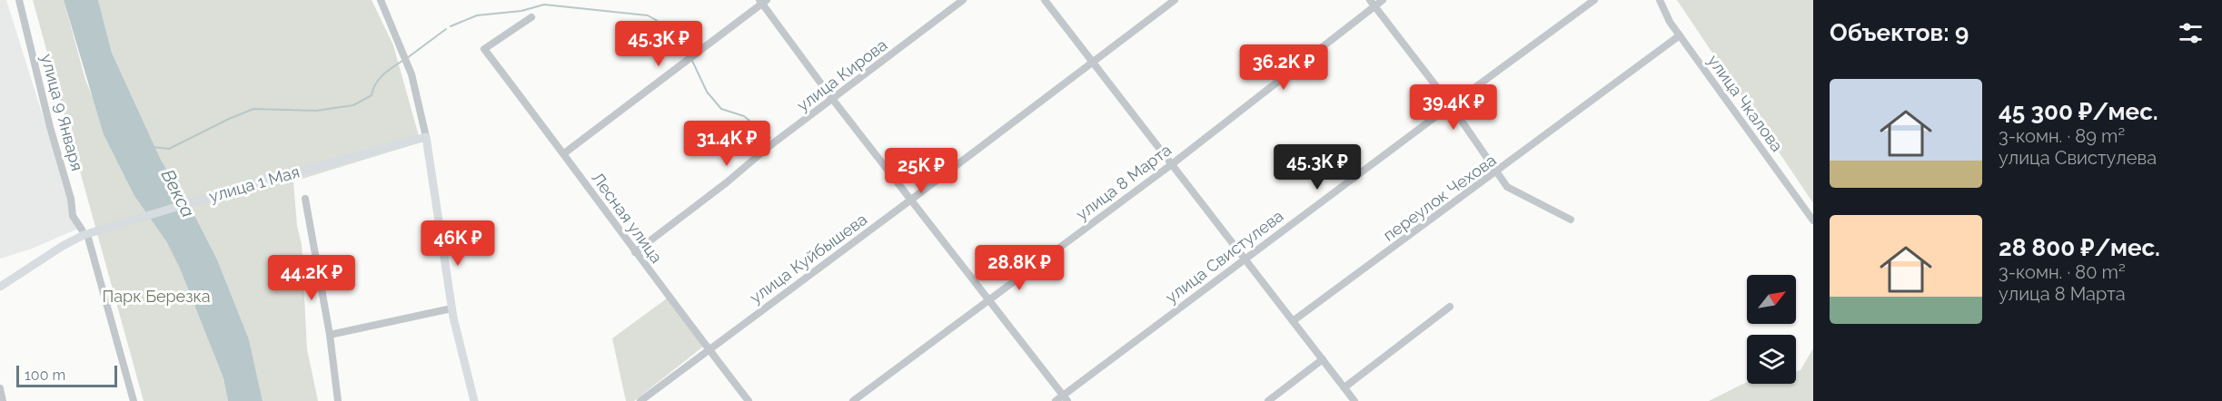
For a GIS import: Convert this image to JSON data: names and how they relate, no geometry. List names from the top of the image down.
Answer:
{
  "streets": {
    "main road": ["улица 1 Мая"],
    "street": [
      "улица Кирова",
      "улица Чкалова",
      "улица 9 Января",
      "улица 8 Марта",
      "переулок Чехова",
      "Лесная улица",
      "улица Свистулева",
      "улица Куйбышева"
    ]
  },
  "crossings": [
    ["улица Кирова", "Лесная улица"],
    ["улица Чкалова", "переулок Чехова"],
    ["Лесная улица", "улица Куйбышева"]
  ],
  "water": ["Векса"],
  "parks": ["Парк Березка"],
  "scale_bar": "100 m",
  "north": "top right",
  "page": {
    "heading": "Объектов: 9",
    "price": [
      "45.3K ₽",
      "36.2K ₽",
      "39.4K ₽",
      "31.4K ₽",
      "45.3K ₽",
      "25K ₽",
      "46K ₽",
      "28.8K ₽",
      "44.2K ₽"
    ],
    "list": [
      {
        "name": "45 300 ₽/мес.",
        "note": "3-комн. · 89 m² · улица Свистулева"
      },
      {
        "name": "28 800 ₽/мес.",
        "note": "3-комн. · 80 m² · улица 8 Марта"
      }
    ],
    "scale": "100 m"
  }
}
